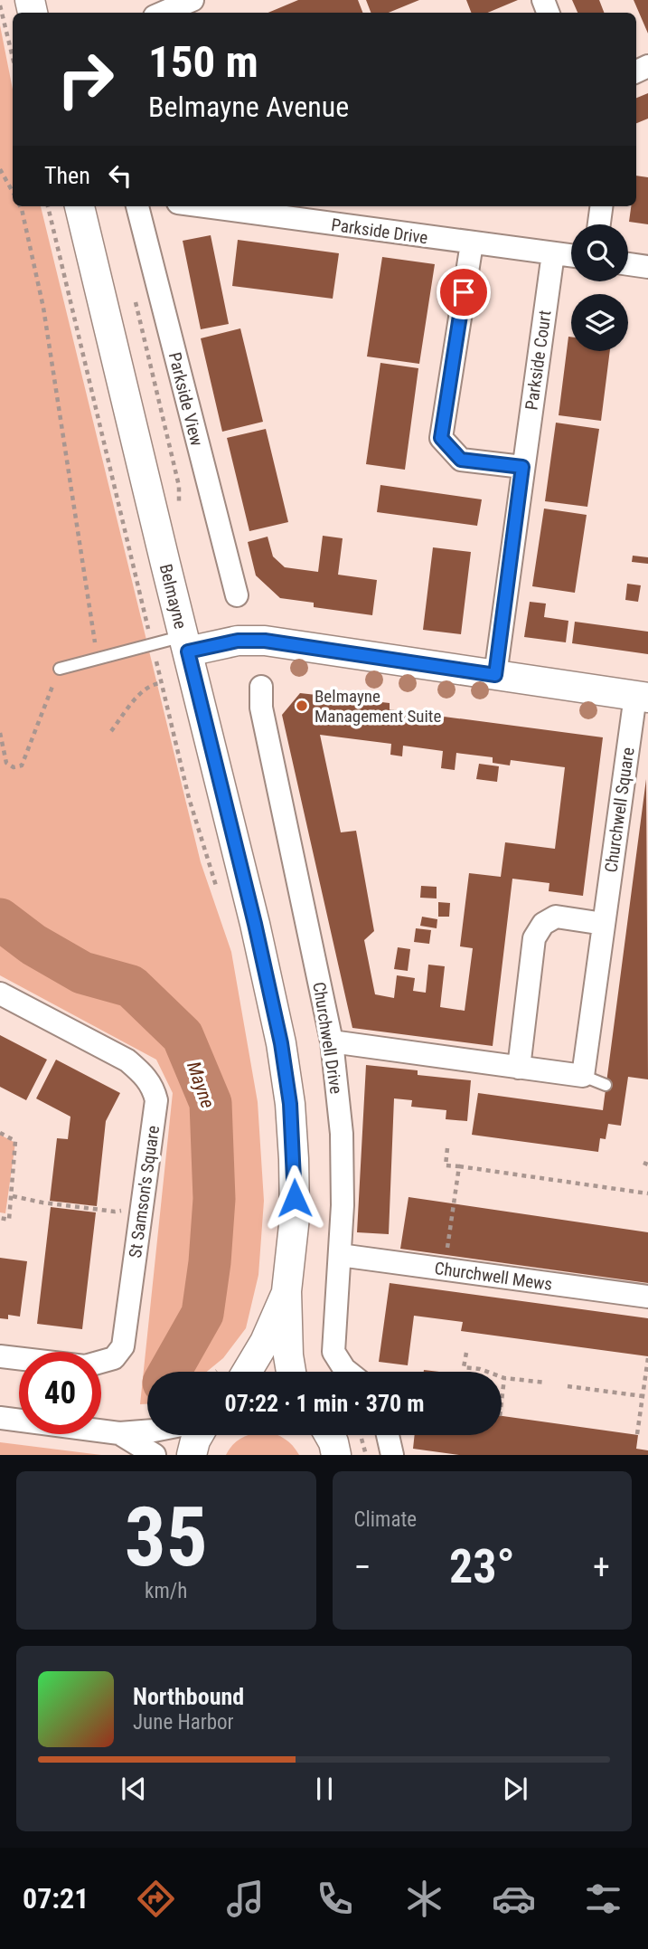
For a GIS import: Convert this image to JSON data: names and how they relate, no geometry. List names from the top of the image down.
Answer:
{
  "streets": {
    "street": [
      "Parkside Drive",
      "Parkside Court",
      "Parkside View",
      "Belmayne",
      "Churchwell Square",
      "Churchwell Drive",
      "St Samson's Square",
      "Churchwell Mews"
    ]
  },
  "crossings": [
    ["Parkside Drive", "Parkside Court"],
    ["Churchwell Drive", "Churchwell Mews"]
  ],
  "water": ["Mayne"],
  "places": ["Belmayne Management Suite"],
  "page": {
    "turn": ["150 m", "Belmayne Avenue"],
    "then": "Then",
    "limit": "40",
    "trip": "07:22 · 1 min · 370 m",
    "tile": [
      ["35", "km/h"],
      "Climate"
    ],
    "heat": ["−", "23°", "+"],
    "song": ["Northbound", "June Harbor"],
    "tabs": "07:21"
  }
}
